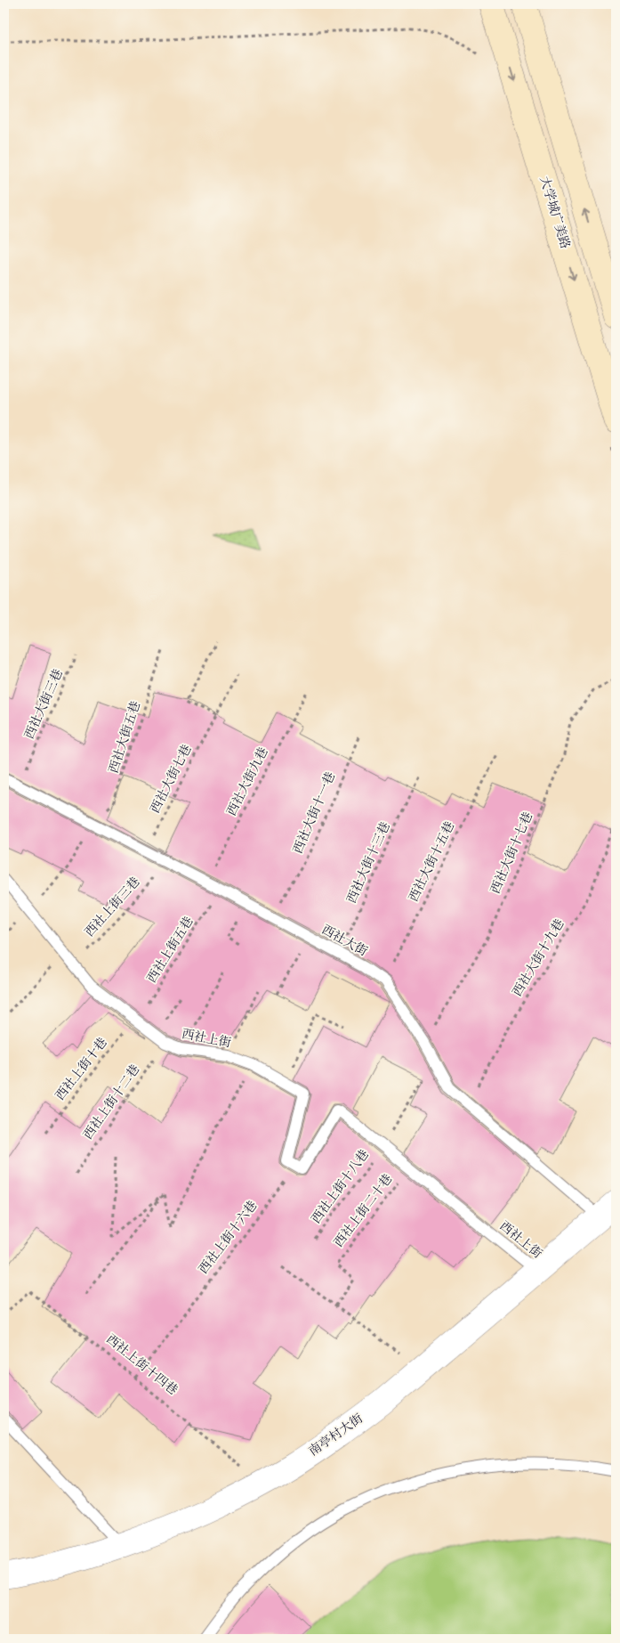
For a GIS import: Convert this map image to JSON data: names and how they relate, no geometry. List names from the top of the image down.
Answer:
{
  "streets": {
    "main road": ["大学城广美路"],
    "street": ["南亭村大街"],
    "lane": ["西社大街", "西社上街"],
    "path": [
      "西社大街三巷",
      "西社大街五巷",
      "西社大街七巷",
      "西社大街九巷",
      "西社大街十一巷",
      "西社大街十七巷",
      "西社大街十五巷",
      "西社大街十三巷",
      "西社上街三巷",
      "西社上街五巷",
      "西社大街十九巷",
      "西社上街十巷",
      "西社上街十二巷",
      "西社上街十八巷",
      "西社上街二十巷",
      "西社上街十六巷",
      "西社上街十四巷"
    ]
  },
  "crossings": [
    ["西社大街五巷", "西社大街"],
    ["西社大街七巷", "西社大街"],
    ["西社大街九巷", "西社大街"],
    ["西社大街十一巷", "西社大街"],
    ["西社大街十七巷", "西社大街"],
    ["西社大街十五巷", "西社大街"],
    ["西社大街十三巷", "西社大街"],
    ["西社上街三巷", "西社大街"],
    ["西社上街三巷", "西社上街"],
    ["西社大街", "西社上街五巷"],
    ["西社大街", "西社大街十九巷"],
    ["西社大街", "南亭村大街"],
    ["西社上街五巷", "西社上街"],
    ["西社上街五巷", "西社上街十巷"],
    ["西社上街", "西社上街十巷"],
    ["西社上街", "西社上街十二巷"],
    ["西社上街", "西社上街十八巷"],
    ["西社上街", "西社上街二十巷"],
    ["西社上街", "南亭村大街"],
    ["西社上街十六巷", "西社上街十四巷"],
    ["西社上街十四巷", "南亭村大街"]
  ]
}
